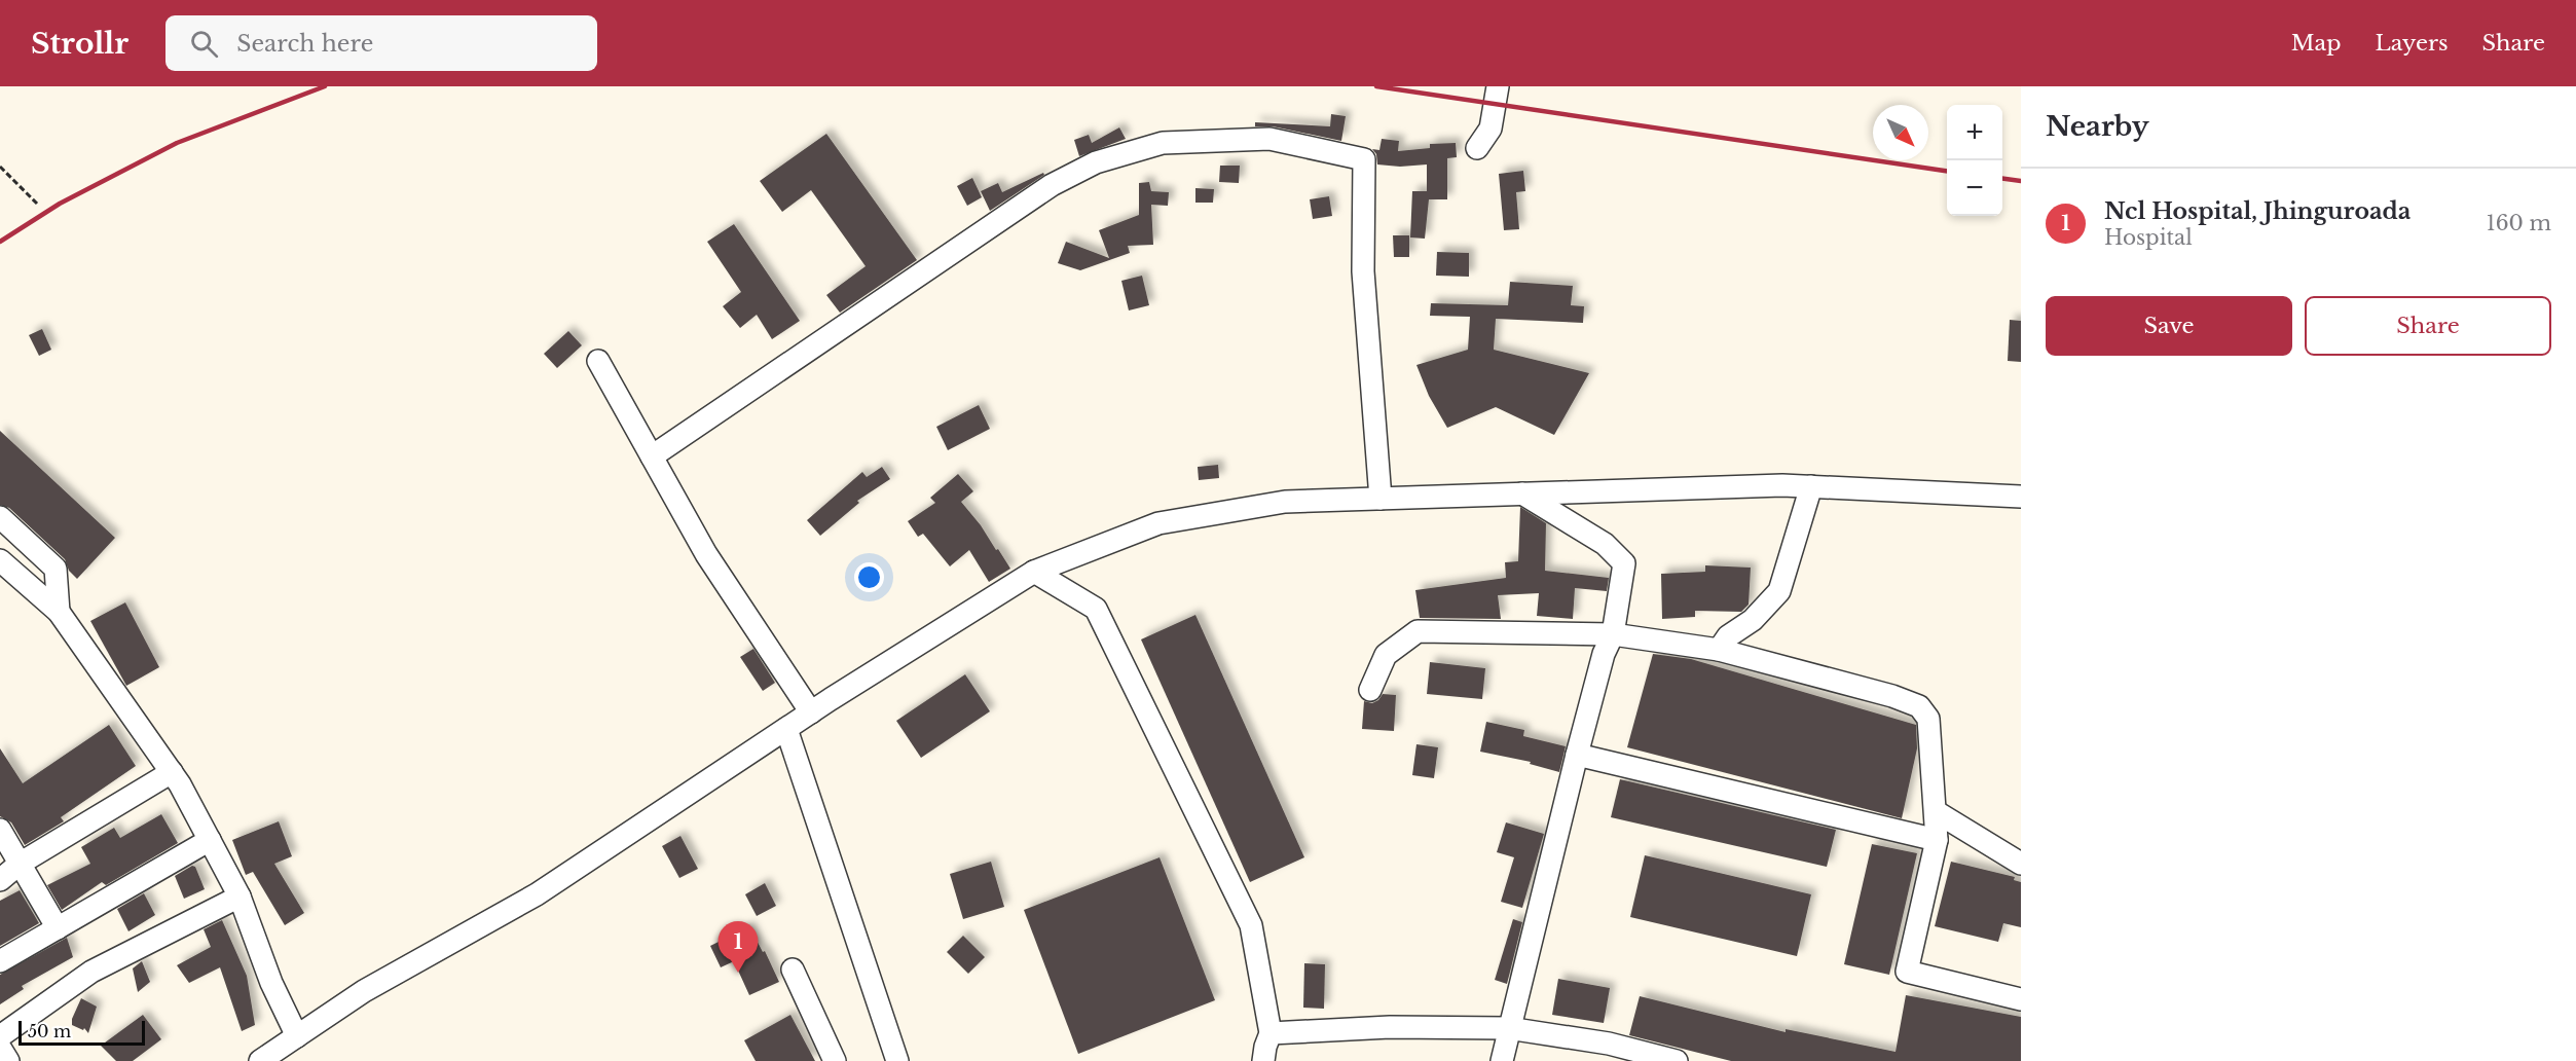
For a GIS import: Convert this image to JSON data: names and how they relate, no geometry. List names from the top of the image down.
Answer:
{
  "scale_bar": "50 m",
  "north": "bottom right",
  "page": {
    "header": "Strollr",
    "search": "Search here",
    "nav": ["Map", "Layers", "Share"],
    "heading": "Nearby",
    "map_buttons": ["+", "−"],
    "list": [
      {
        "mark": "1",
        "name": "Ncl Hospital, Jhinguroada",
        "note": "Hospital",
        "value": "160 m"
      }
    ],
    "buttons": ["Save", "Share"],
    "pins": "1",
    "scale": "50 m"
  }
}
